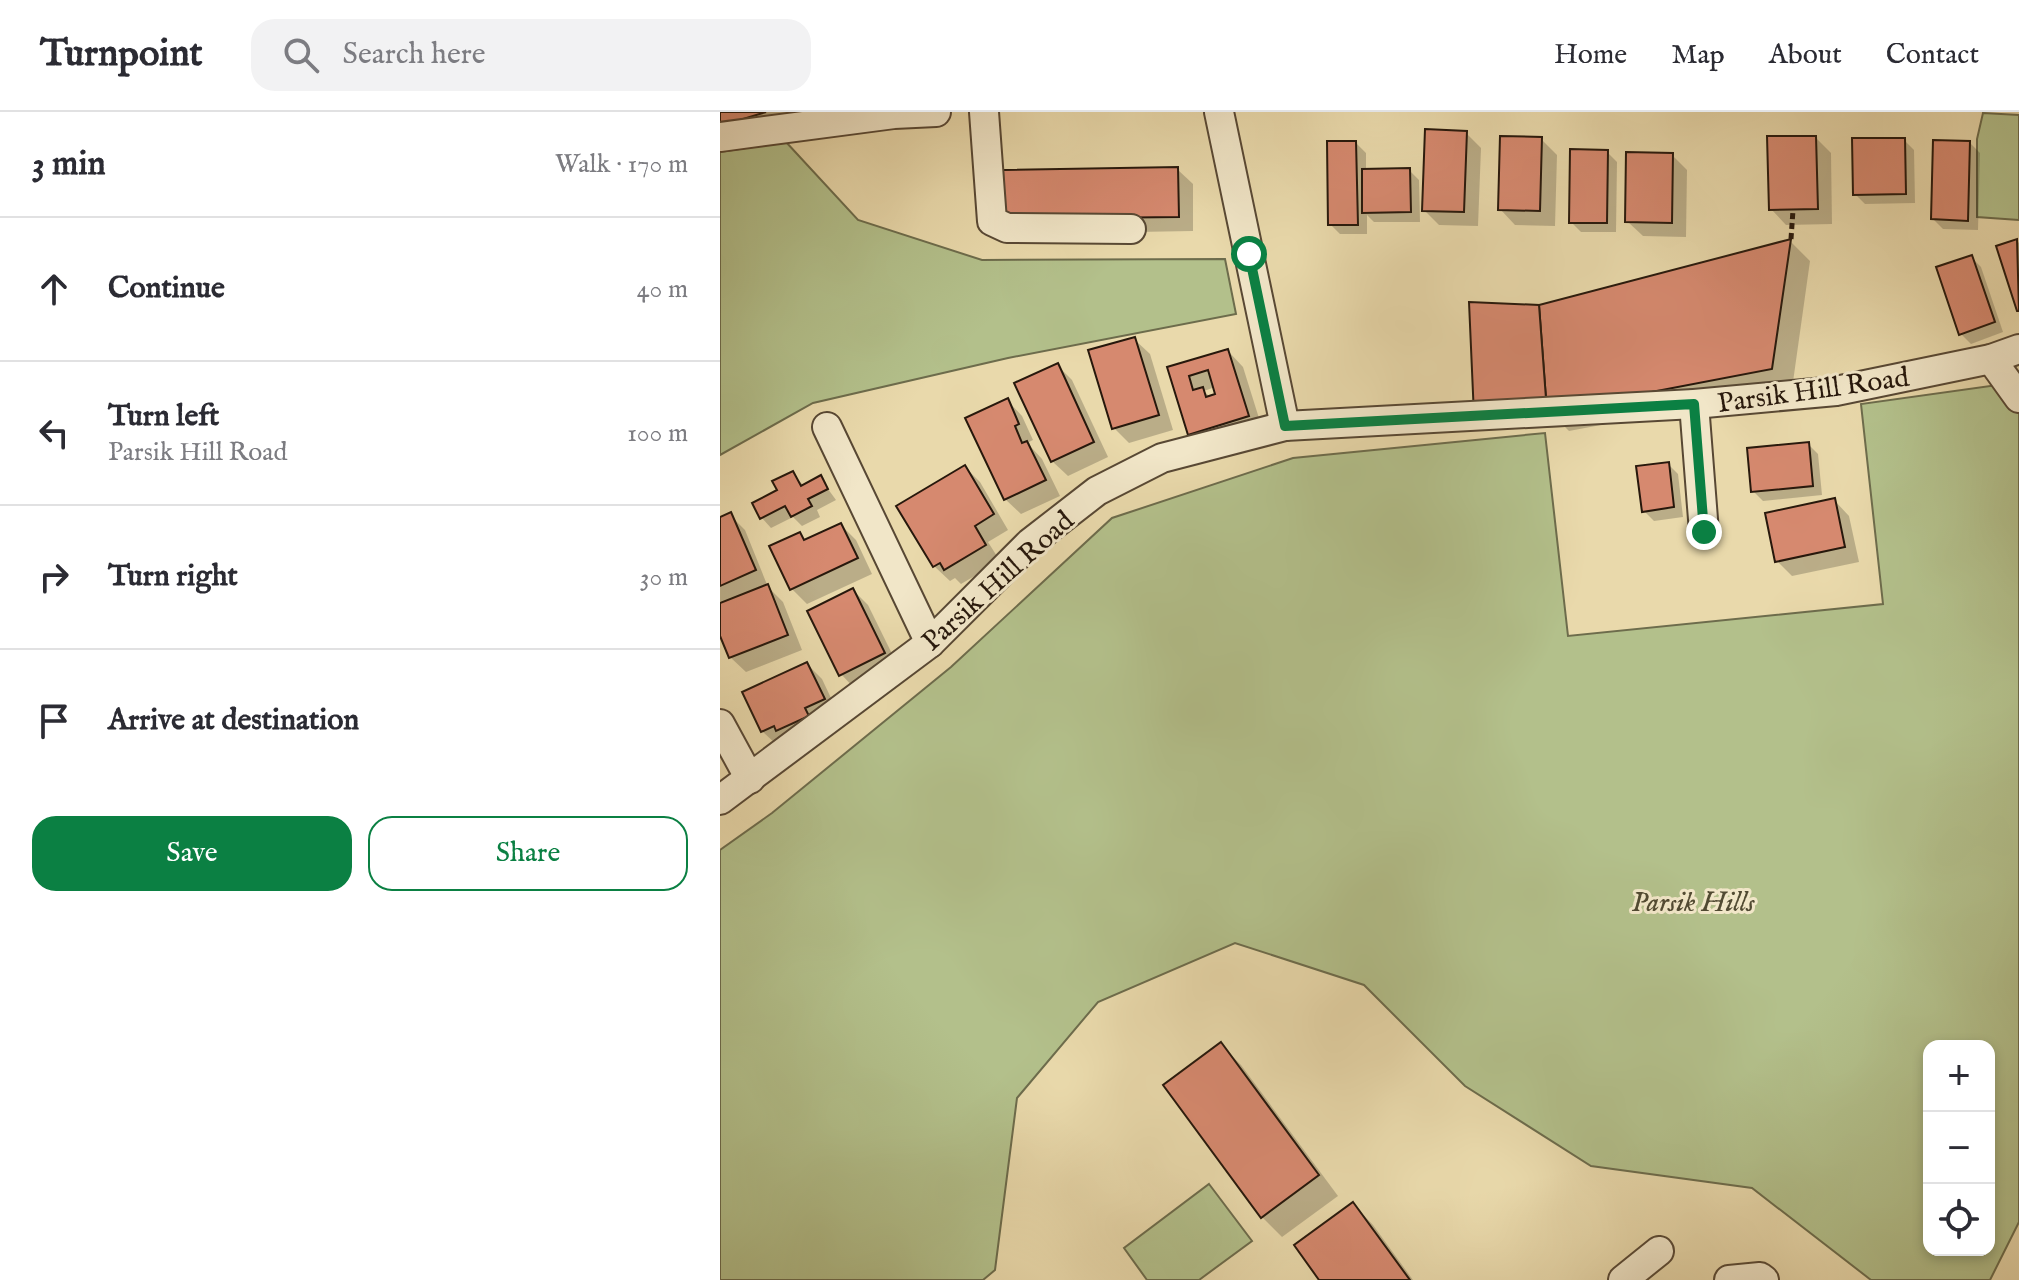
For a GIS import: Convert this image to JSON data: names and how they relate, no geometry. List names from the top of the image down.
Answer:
{
  "streets": {
    "street": ["Parsik Hill Road"]
  },
  "parks": ["Parsik Hills"],
  "page": {
    "header": "Turnpoint",
    "search": "Search here",
    "nav": [
      "Home",
      "Map",
      "About",
      "Contact"
    ],
    "heading": ["3 min", "Walk · 170 m"],
    "list": [
      ["Continue", "40 m"],
      ["Turn left", "Parsik Hill Road", "100 m"],
      ["Turn right", "30 m"],
      "Arrive at destination"
    ],
    "buttons": ["Save", "Share"],
    "map_buttons": ["+", "−"]
  }
}
